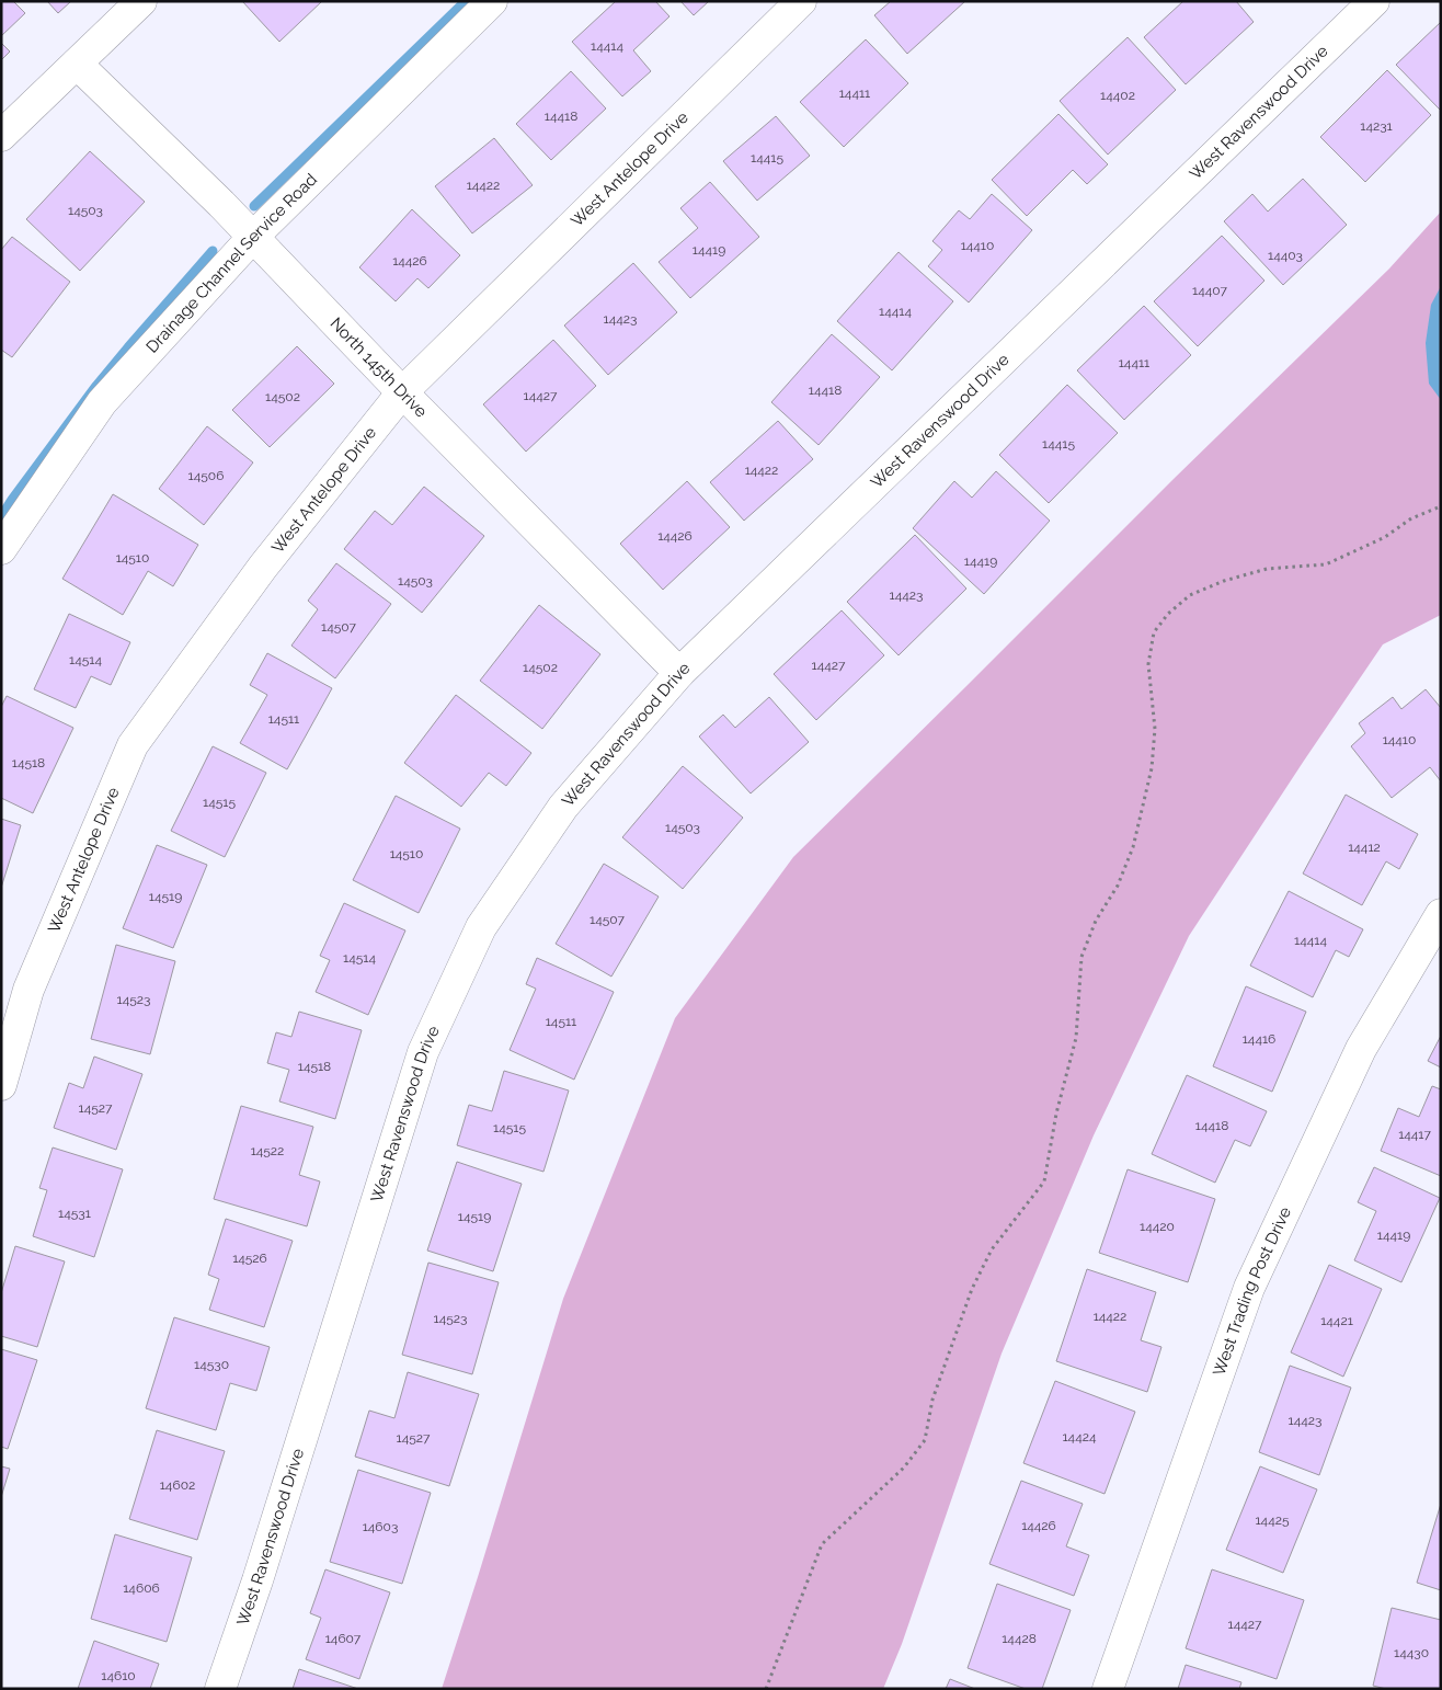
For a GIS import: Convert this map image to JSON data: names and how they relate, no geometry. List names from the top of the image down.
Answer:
{
  "streets": {
    "street": [
      "West Ravenswood Drive",
      "West Antelope Drive",
      "Drainage Channel Service Road",
      "North 145th Drive",
      "West Trading Post Drive"
    ]
  },
  "crossings": [
    ["West Ravenswood Drive", "North 145th Drive"],
    ["West Antelope Drive", "North 145th Drive"],
    ["Drainage Channel Service Road", "North 145th Drive"]
  ],
  "house_numbers": [
    "14414",
    "14411",
    "14402",
    "14418",
    "14231",
    "14415",
    "14422",
    "14503",
    "14410",
    "14419",
    "14403",
    "14426",
    "14407",
    "14414",
    "14423",
    "14411",
    "14418",
    "14427",
    "14502",
    "14415",
    "14422",
    "14506",
    "14426",
    "14510",
    "14419",
    "14503",
    "14423",
    "14507",
    "14514",
    "14427",
    "14502",
    "14511",
    "14410",
    "14518",
    "14515",
    "14503",
    "14412",
    "14510",
    "14519",
    "14507",
    "14414",
    "14514",
    "14523",
    "14511",
    "14416",
    "14518",
    "14527",
    "14418",
    "14515",
    "14417",
    "14522",
    "14531",
    "14519",
    "14420",
    "14419",
    "14526",
    "14422",
    "14523",
    "14421",
    "14530",
    "14423",
    "14424",
    "14527",
    "14602",
    "14425",
    "14426",
    "14603",
    "14606",
    "14427",
    "14607",
    "14428",
    "14430",
    "14610"
  ]
}
